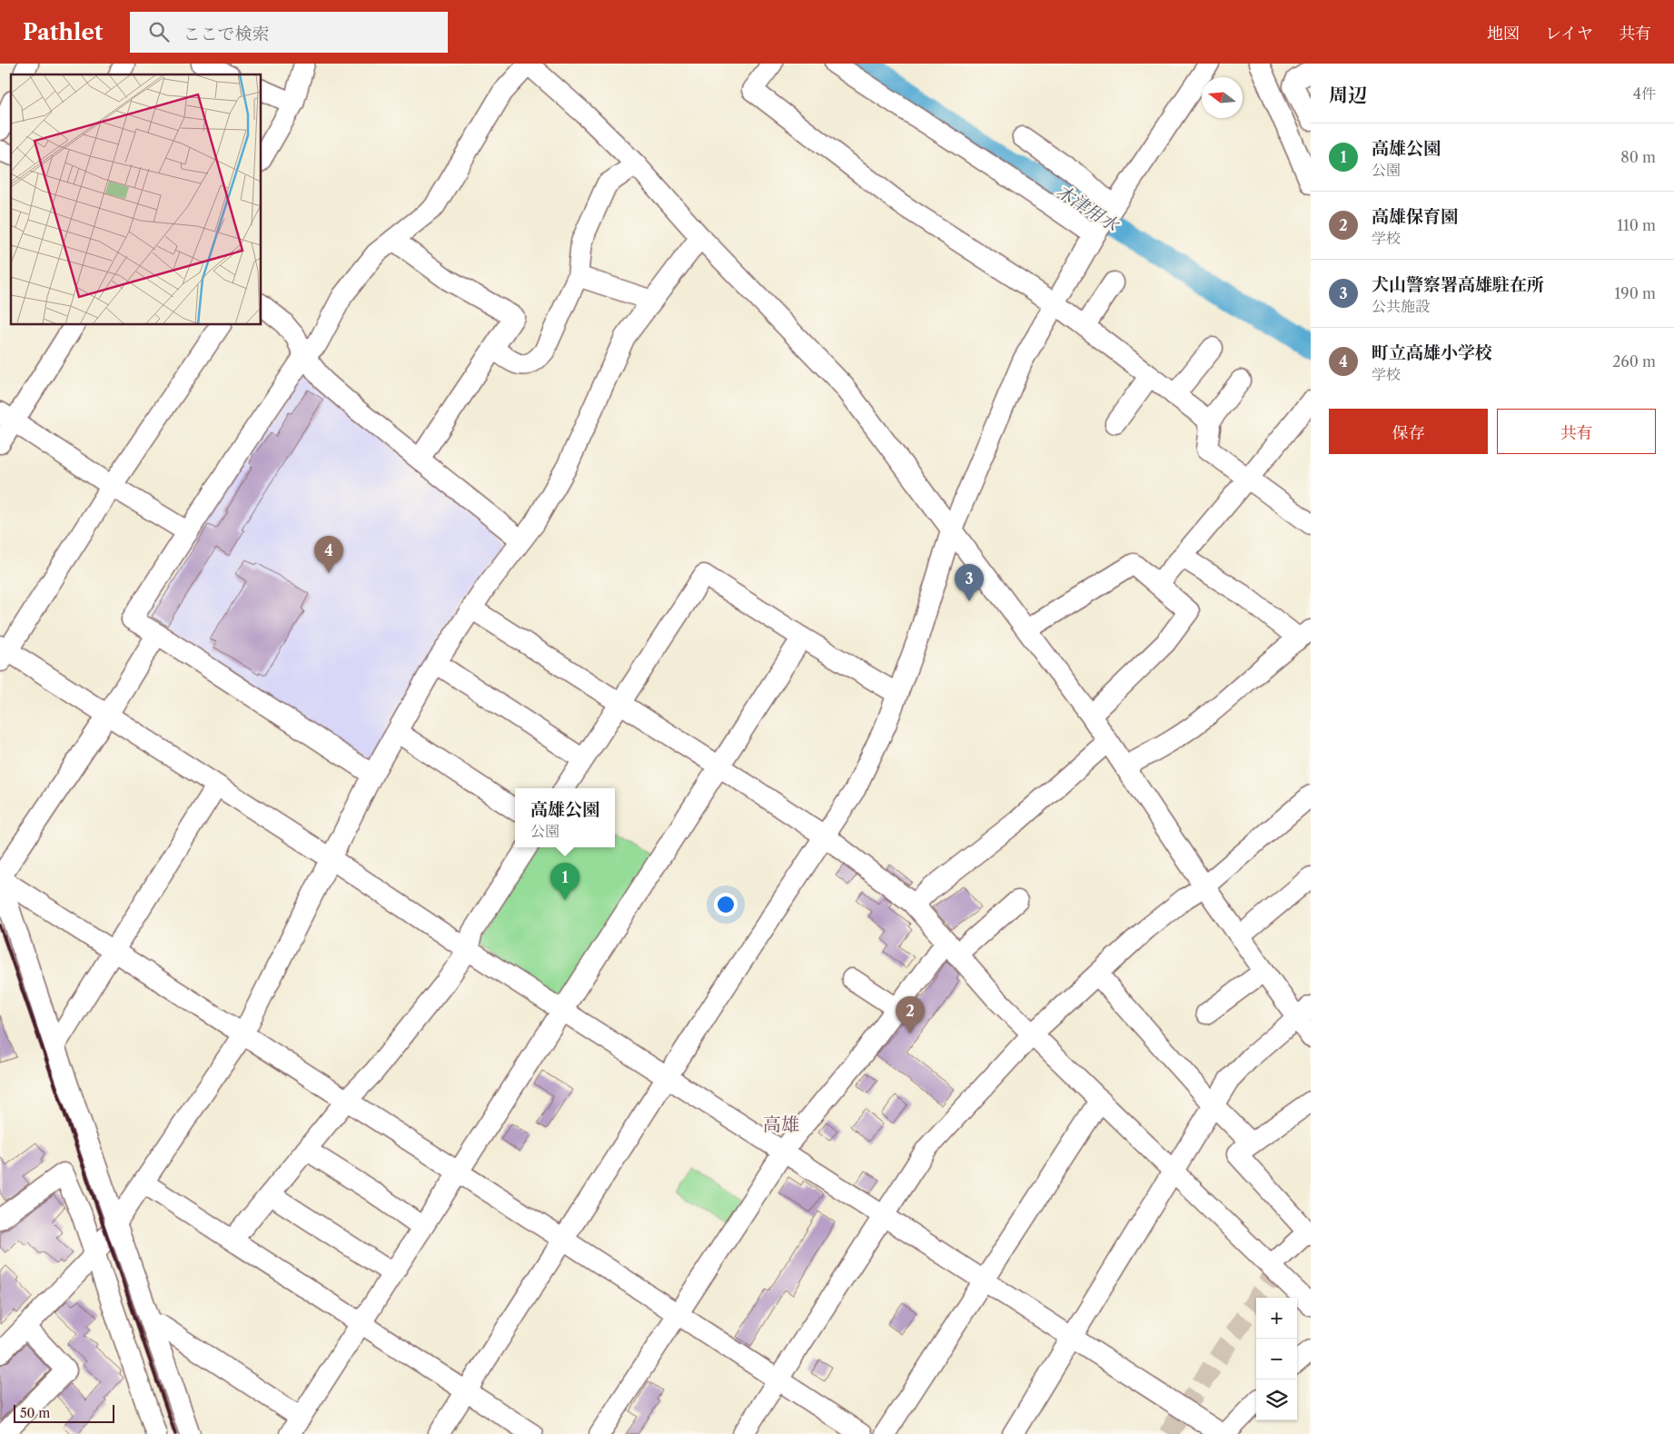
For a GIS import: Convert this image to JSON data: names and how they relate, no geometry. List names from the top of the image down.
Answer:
{
  "districts": ["高雄"],
  "water": ["木津用水"],
  "scale_bar": "50 m",
  "north": "left",
  "page": {
    "header": "Pathlet",
    "search": "ここで検索",
    "nav": ["地図", "レイヤ", "共有"],
    "heading": ["周辺", "4件"],
    "list": [
      {
        "mark": "1",
        "name": "高雄公園",
        "note": "公園",
        "value": "80 m"
      },
      {
        "mark": "2",
        "name": "高雄保育園",
        "note": "学校",
        "value": "110 m"
      },
      {
        "mark": "3",
        "name": "犬山警察署高雄駐在所",
        "note": "公共施設",
        "value": "190 m"
      },
      {
        "mark": "4",
        "name": "町立高雄小学校",
        "note": "学校",
        "value": "260 m"
      }
    ],
    "buttons": ["保存", "共有"],
    "pins": [
      "4",
      "3",
      "1",
      "2"
    ],
    "popup": ["高雄公園", "公園"],
    "map_buttons": ["+", "−"],
    "scale": "50 m"
  }
}
